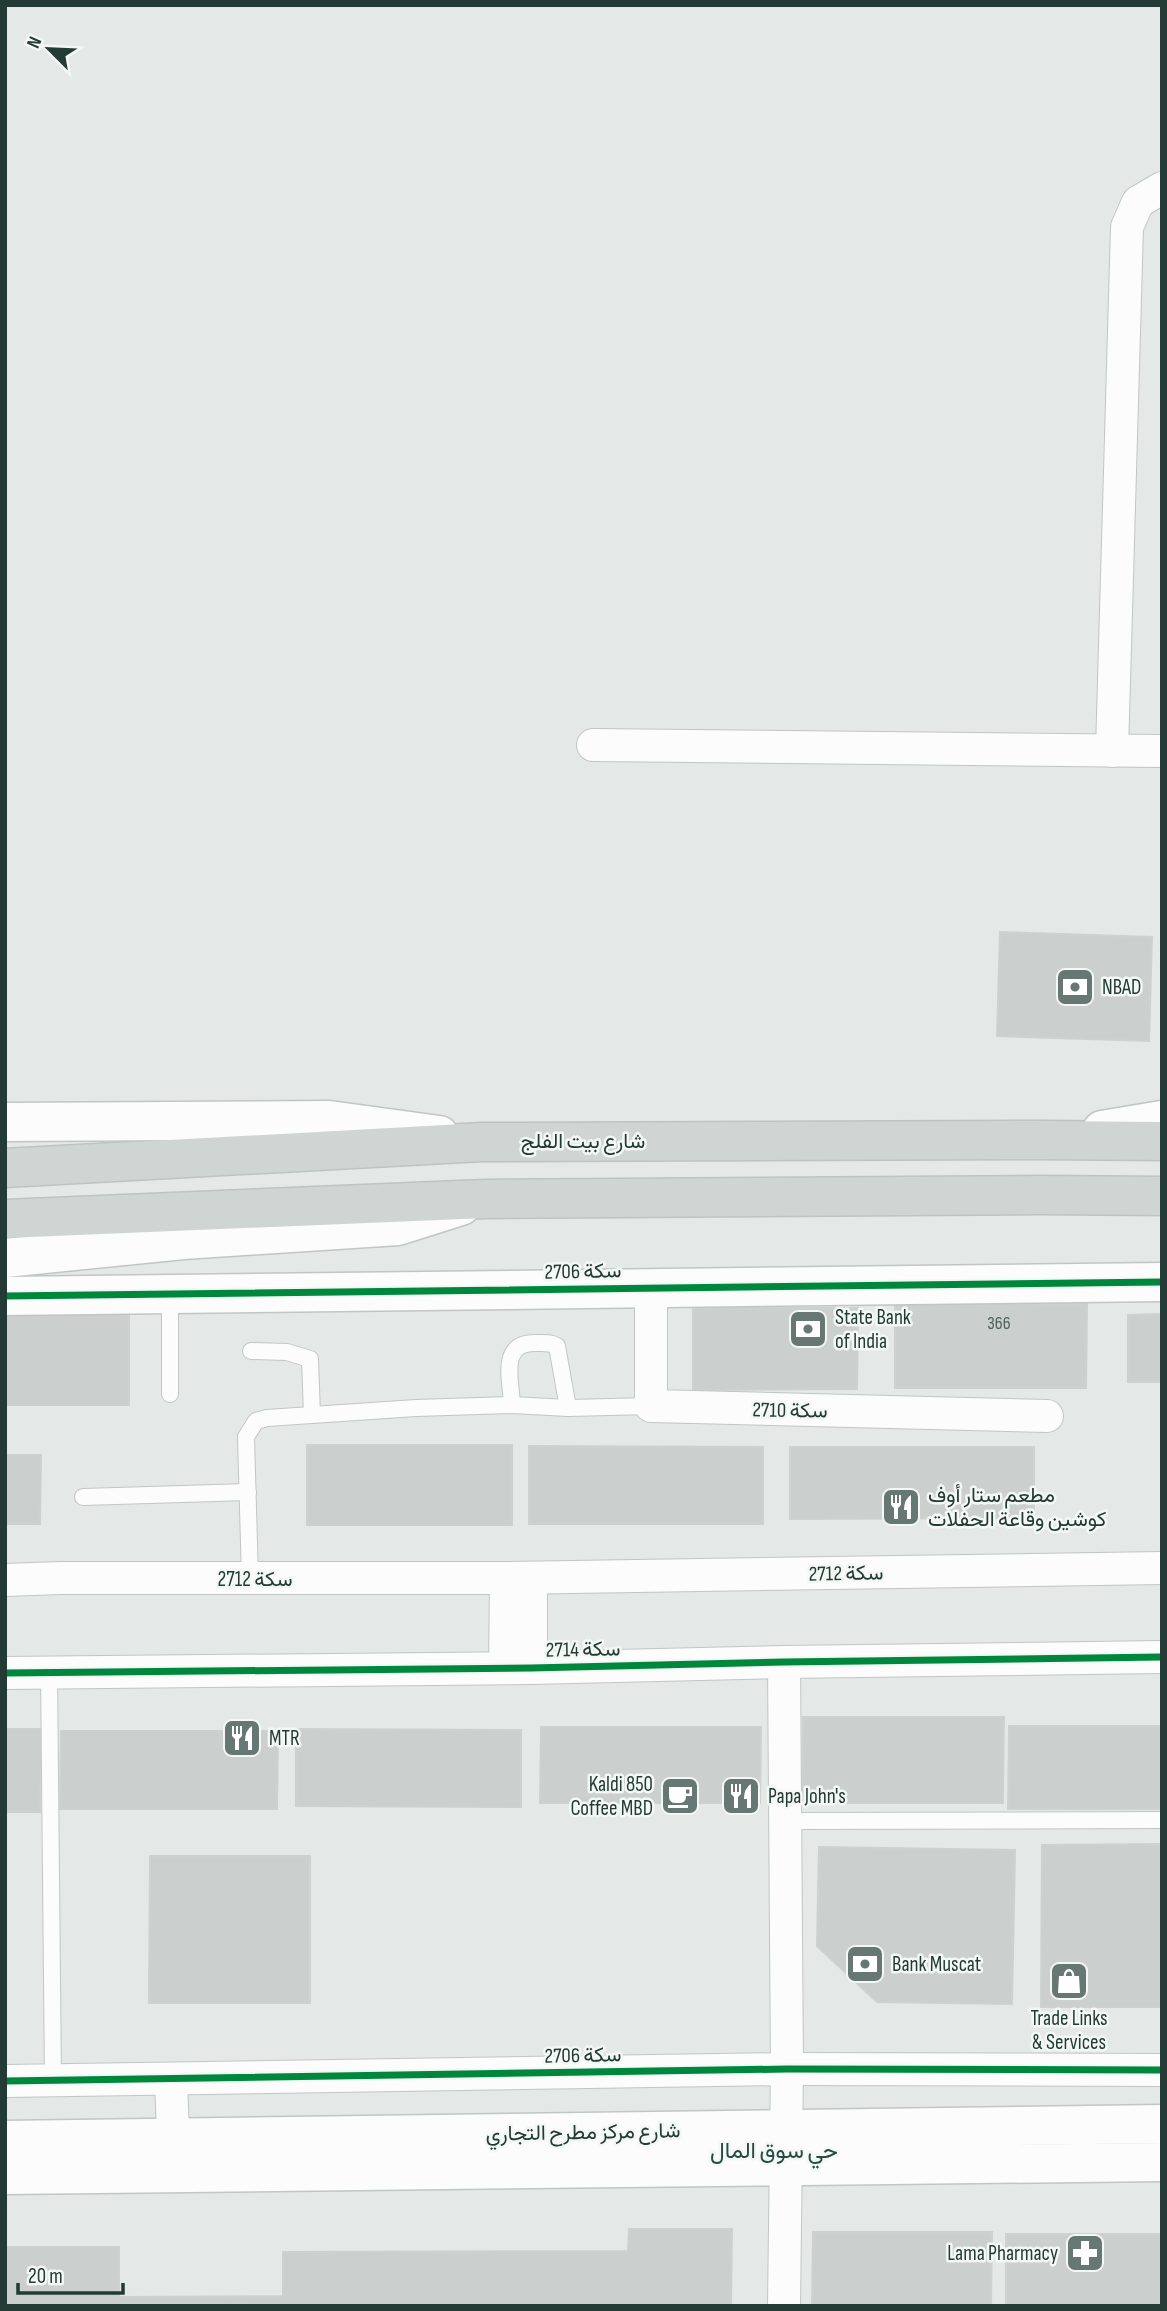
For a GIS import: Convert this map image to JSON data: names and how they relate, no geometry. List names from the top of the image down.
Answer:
{
  "streets": {
    "main road": ["شارع بيت الفلج", "سكة 2706", "شارع مركز مطرح التجاري"],
    "street": ["سكة 2710", "سكة 2712", "سكة 2714"]
  },
  "districts": ["حي سوق المال"],
  "places": {
    "bank": ["NBAD", "State Bank of India", "Bank Muscat"],
    "restaurant": ["مطعم ستار أوف كوشين وقاعة الحفلات", "MTR", "Papa John's"],
    "cafe": ["Kaldi 850 Coffee MBD"],
    "shop": ["Trade Links & Services"],
    "pharmacy": ["Lama Pharmacy"]
  },
  "house_numbers": ["366"],
  "scale_bar": "20 m",
  "north": "top left"
}
